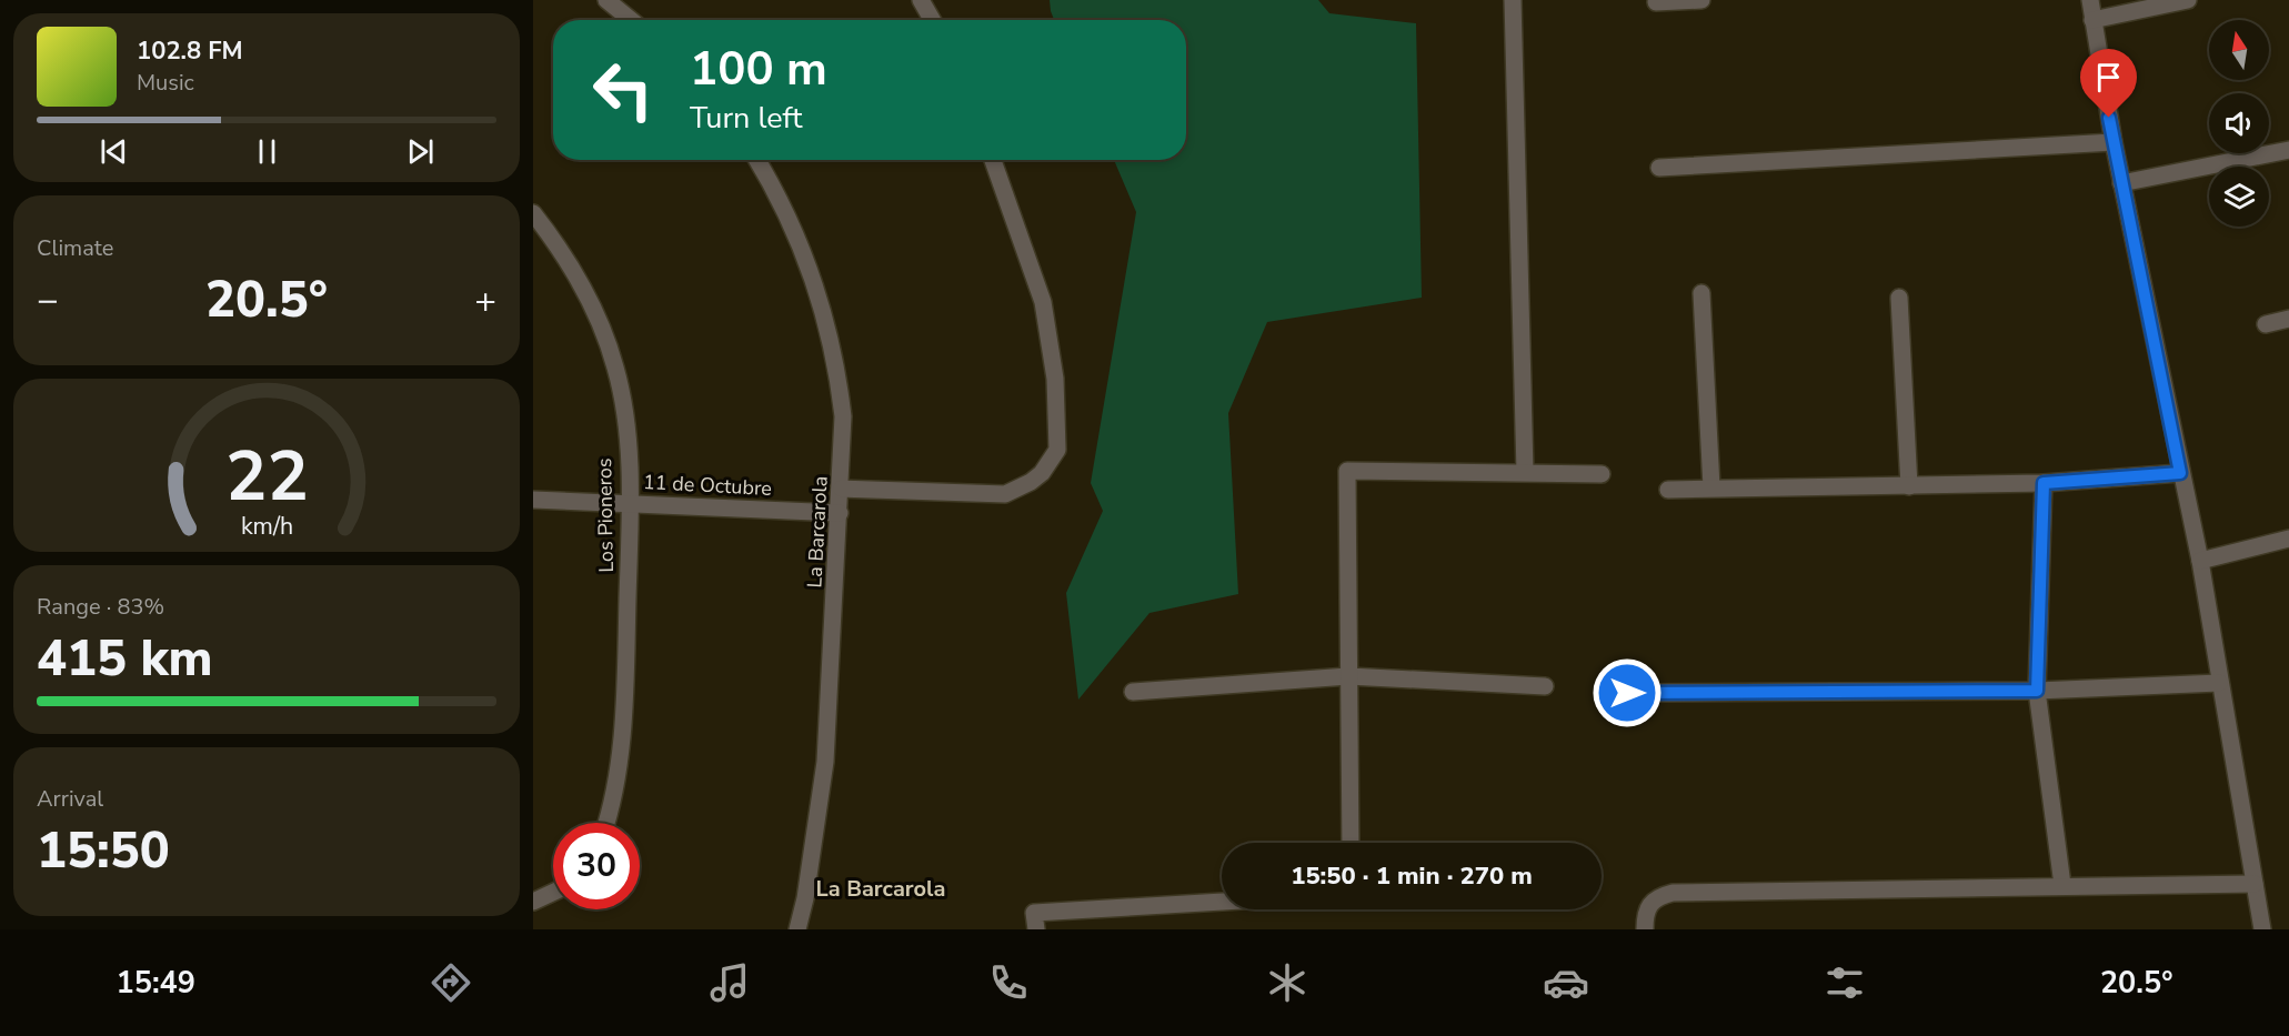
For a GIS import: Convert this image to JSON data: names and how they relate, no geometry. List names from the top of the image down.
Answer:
{
  "streets": {
    "street": ["11 de Octubre", "Los Pioneros", "La Barcarola"]
  },
  "crossings": [
    ["11 de Octubre", "Los Pioneros"],
    ["11 de Octubre", "La Barcarola"]
  ],
  "districts": ["La Barcarola"],
  "north": "top",
  "page": {
    "turn": ["100 m", "Turn left"],
    "song": ["102.8 FM", "Music"],
    "tile": [
      "Climate",
      ["Range · 83%", "415 km"],
      ["Arrival", "15:50"]
    ],
    "heat": ["−", "20.5°", "+"],
    "limit": "30",
    "trip": "15:50 · 1 min · 270 m",
    "tabs": ["15:49", "20.5°"],
    "gauge": ["22", "km/h"]
  }
}
